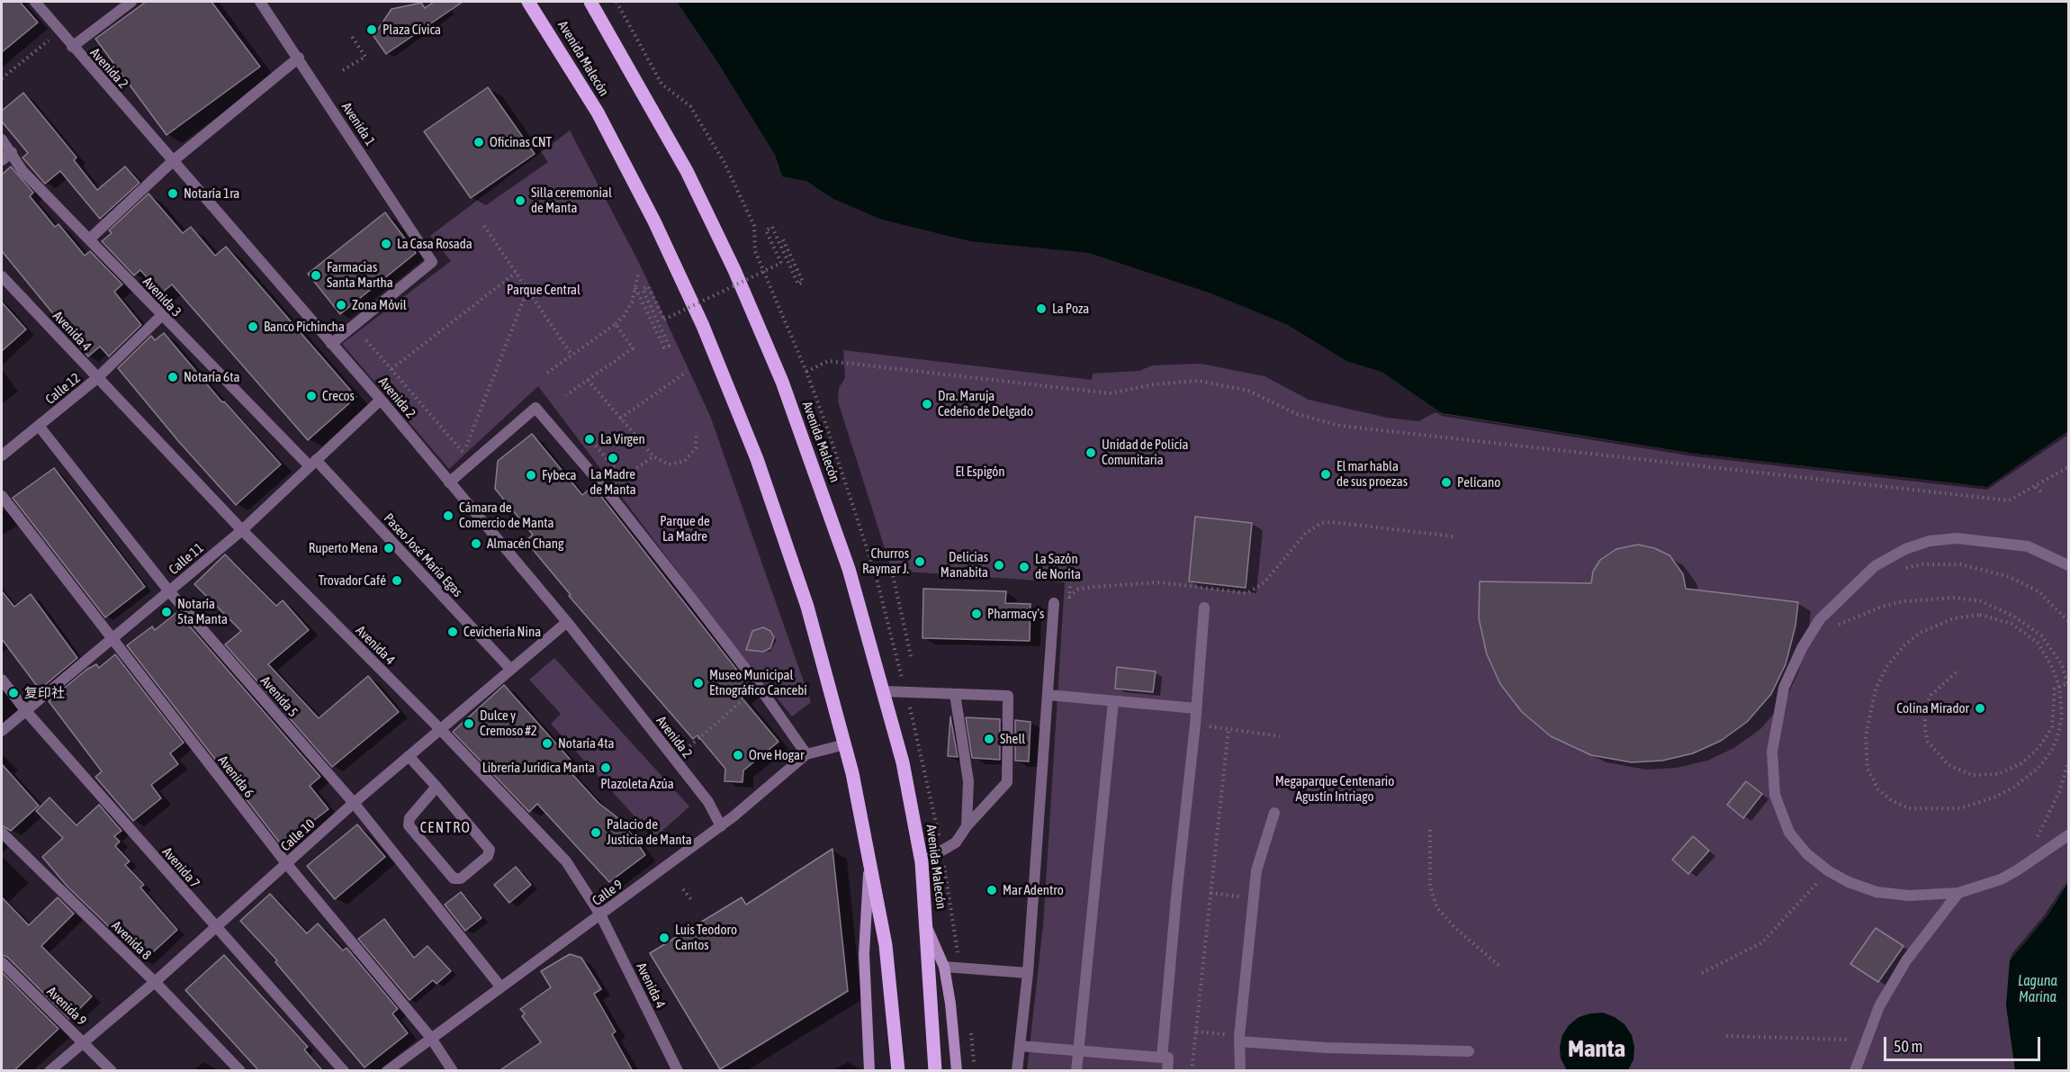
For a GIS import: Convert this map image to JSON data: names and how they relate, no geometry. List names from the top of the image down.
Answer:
{
  "streets": {
    "main road": ["Avenida Malecón"],
    "street": [
      "Avenida 2",
      "Avenida 1",
      "Avenida 3",
      "Avenida 4",
      "Calle 12",
      "Paseo José María Egas",
      "Calle 11",
      "Avenida 5",
      "Avenida 6",
      "Calle 10",
      "Avenida 7",
      "Calle 9",
      "Avenida 8",
      "Avenida 9"
    ]
  },
  "crossings": [
    ["Avenida Malecón", "Calle 9"],
    ["Avenida 2", "Avenida 1"],
    ["Avenida 2", "Calle 11"],
    ["Avenida 2", "Calle 10"],
    ["Avenida 2", "Calle 9"],
    ["Avenida 3", "Calle 12"],
    ["Avenida 3", "Paseo José María Egas"],
    ["Avenida 3", "Calle 11"],
    ["Avenida 4", "Calle 12"],
    ["Avenida 4", "Calle 11"],
    ["Avenida 4", "Calle 10"],
    ["Avenida 4", "Calle 9"],
    ["Calle 12", "Avenida 5"],
    ["Paseo José María Egas", "Calle 11"],
    ["Paseo José María Egas", "Calle 10"],
    ["Calle 11", "Avenida 5"],
    ["Calle 11", "Avenida 6"],
    ["Calle 11", "Avenida 7"],
    ["Avenida 5", "Calle 10"],
    ["Avenida 5", "Calle 9"],
    ["Avenida 6", "Calle 10"],
    ["Avenida 6", "Calle 9"],
    ["Calle 10", "Avenida 7"],
    ["Calle 10", "Avenida 8"],
    ["Calle 10", "Avenida 9"]
  ],
  "districts": ["CENTRO", "Manta"],
  "water": ["Laguna Marina"],
  "parks": [
    "Parque Central",
    "El Espigón",
    "Parque de La Madre",
    "Megaparque Centenario Agustín Intriago",
    "Plazoleta Azúa"
  ],
  "places": [
    "Plaza Cívica",
    "Oficinas CNT",
    "Notaría 1ra",
    "Silla ceremonial de Manta",
    "La Casa Rosada",
    "Farmacias Santa Martha",
    "Zona Móvil",
    "La Poza",
    "Banco Pichincha",
    "Notaría 6ta",
    "Crecos",
    "Dra. Maruja Cedeño de Delgado",
    "La Virgen",
    "Unidad de Policía Comunitaria",
    "La Madre de Manta",
    "El mar habla de sus proezas",
    "Fybeca",
    "Pelícano",
    "Cámara de Comercio de Manta",
    "Almacén Chang",
    "Ruperto Mena",
    "Churros Raymar J.",
    "Delicias Manabita",
    "La Sazón de Norita",
    "Trovador Café",
    "Notaría 5ta Manta",
    "Pharmacy's",
    "Cevichería Nina",
    "Museo Municipal Etnográfico Cancebí",
    "复印社",
    "Colina Mirador",
    "Dulce y Cremoso #2",
    "Shell",
    "Notaría 4ta",
    "Orve Hogar",
    "Librería Jurídica Manta",
    "Palacio de Justicia de Manta",
    "Mar Adentro",
    "Luis Teodoro Cantos"
  ],
  "scale_bar": "50 m"
}
